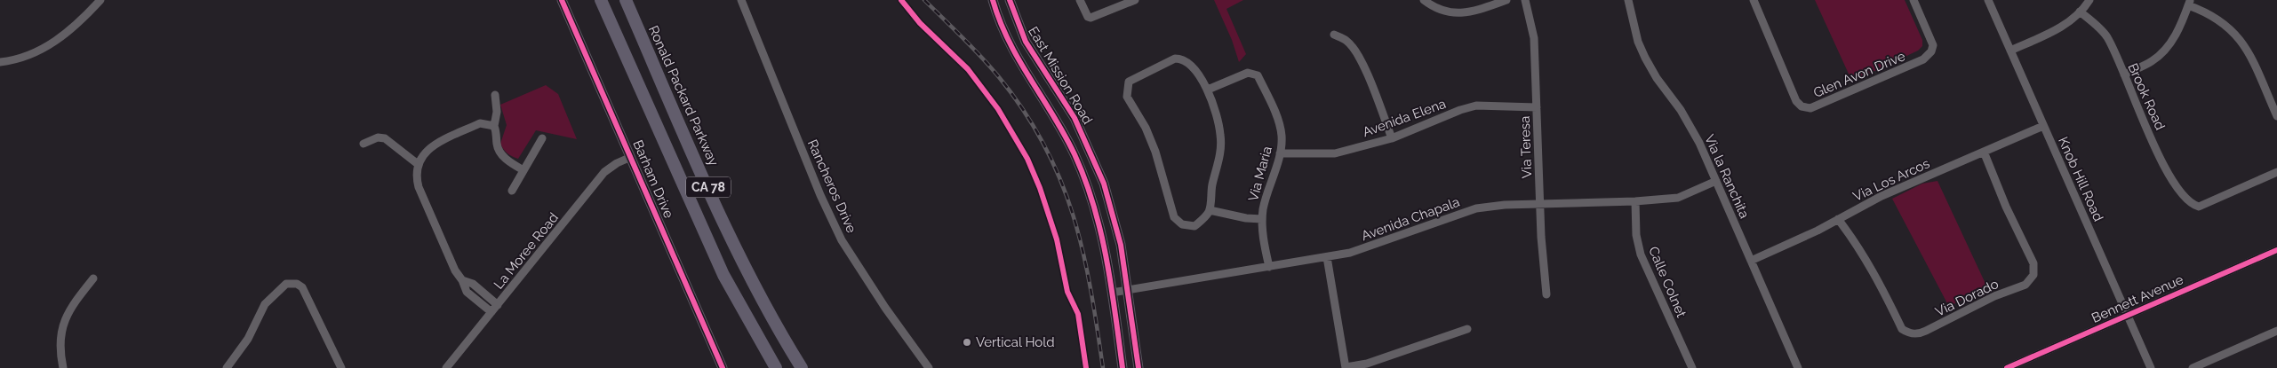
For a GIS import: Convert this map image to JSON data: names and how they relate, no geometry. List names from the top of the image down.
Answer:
{
  "streets": {
    "highway": ["Ronald Packard Parkway", "CA 78"],
    "main road": ["East Mission Road", "Barham Drive"],
    "street": [
      "Glen Avon Drive",
      "Brook Road",
      "Avenida Elena",
      "Via Teresa",
      "Via Maria",
      "Via la Ranchita",
      "Knob Hill Road",
      "Via Los Arcos",
      "Rancheros Drive",
      "Avenida Chapala",
      "La Moree Road",
      "Calle Colnet",
      "Via Dorado",
      "Bennett Avenue"
    ]
  },
  "crossings": [
    ["East Mission Road", "Avenida Chapala"],
    ["Avenida Elena", "Via Teresa"],
    ["Avenida Elena", "Via Maria"],
    ["Via Teresa", "Avenida Chapala"],
    ["Via Maria", "Avenida Chapala"],
    ["Via la Ranchita", "Via Los Arcos"],
    ["Via la Ranchita", "Avenida Chapala"],
    ["Barham Drive", "La Moree Road"],
    ["Knob Hill Road", "Via Los Arcos"],
    ["Knob Hill Road", "Bennett Avenue"],
    ["Via Los Arcos", "Via Dorado"],
    ["Avenida Chapala", "Calle Colnet"]
  ],
  "places": ["Vertical Hold"]
}
